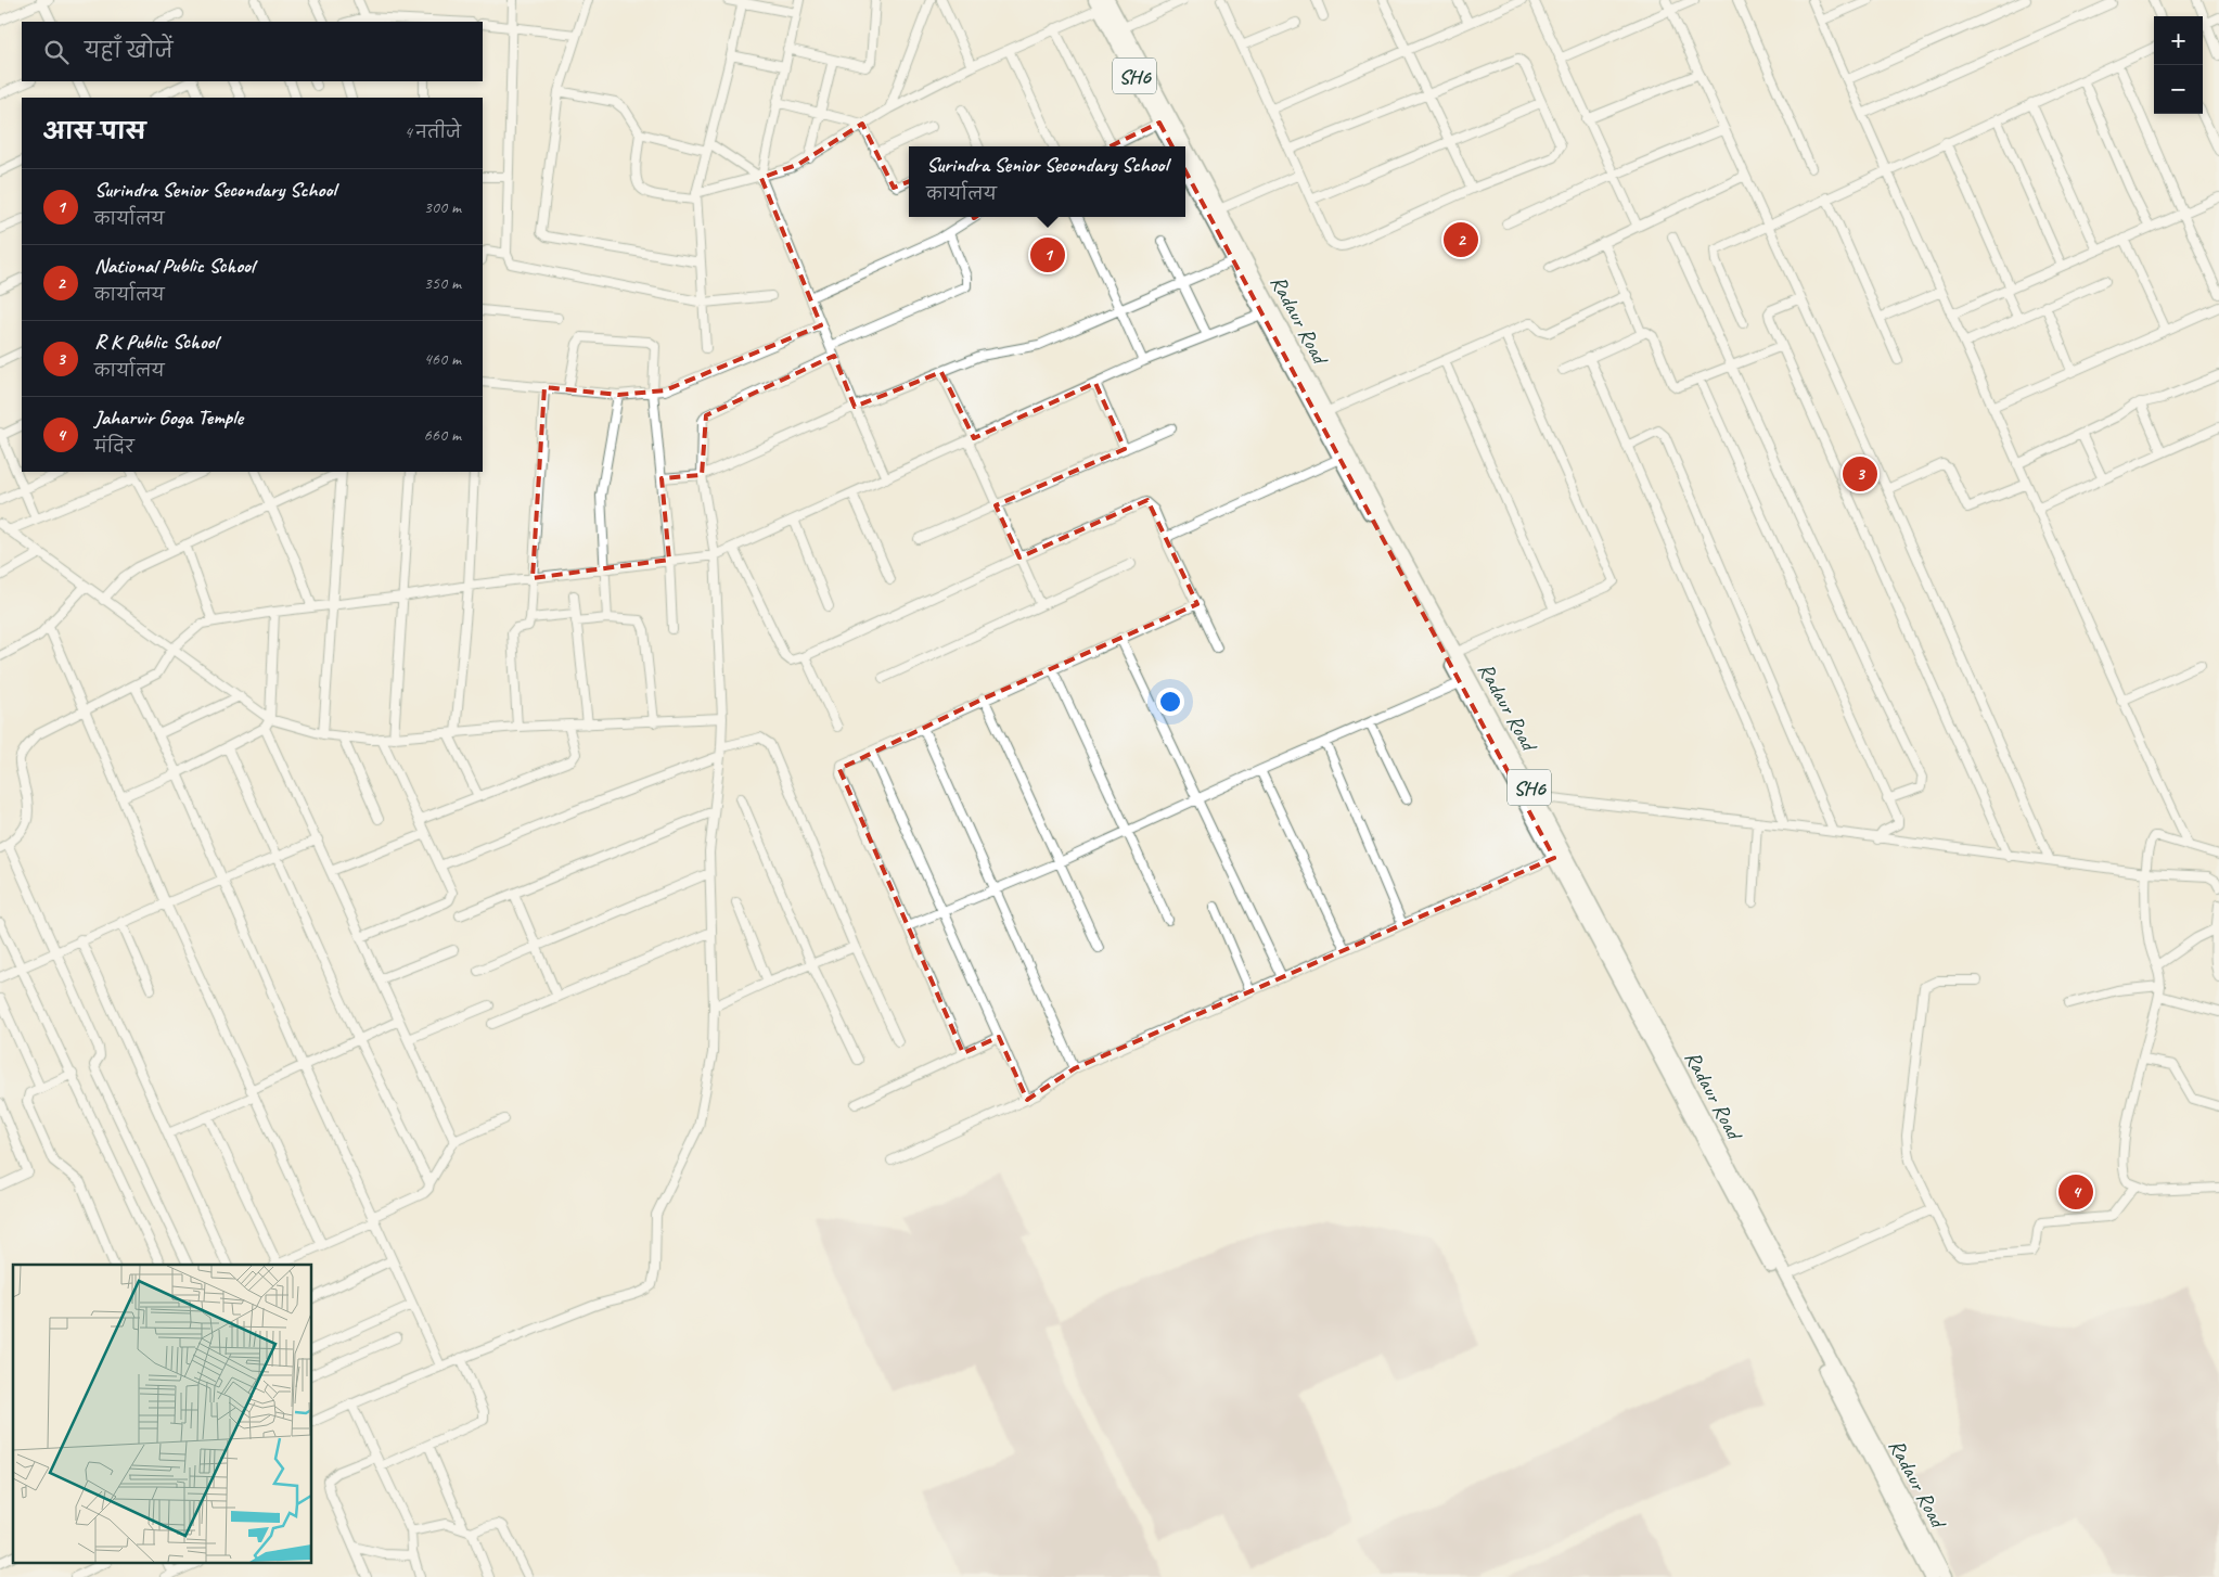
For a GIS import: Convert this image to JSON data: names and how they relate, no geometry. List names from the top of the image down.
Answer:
{
  "streets": {
    "main road": ["SH6", "Radaur Road"]
  },
  "crossings": [
    ["SH6", "Radaur Road"]
  ],
  "page": {
    "map_buttons": ["+", "−"],
    "search": "यहाँ खोजें",
    "heading": ["आस-पास", "4 नतीजे"],
    "popup": ["Surindra Senior Secondary School", "कार्यालय"],
    "list": [
      {
        "mark": "1",
        "name": "Surindra Senior Secondary School",
        "note": "कार्यालय",
        "value": "300 m"
      },
      {
        "mark": "2",
        "name": "National Public School",
        "note": "कार्यालय",
        "value": "350 m"
      },
      {
        "mark": "3",
        "name": "R K Public School",
        "note": "कार्यालय",
        "value": "460 m"
      },
      {
        "mark": "4",
        "name": "Jaharvir Goga Temple",
        "note": "मंदिर",
        "value": "660 m"
      }
    ],
    "pins": [
      "2",
      "1",
      "3",
      "4"
    ]
  }
}
